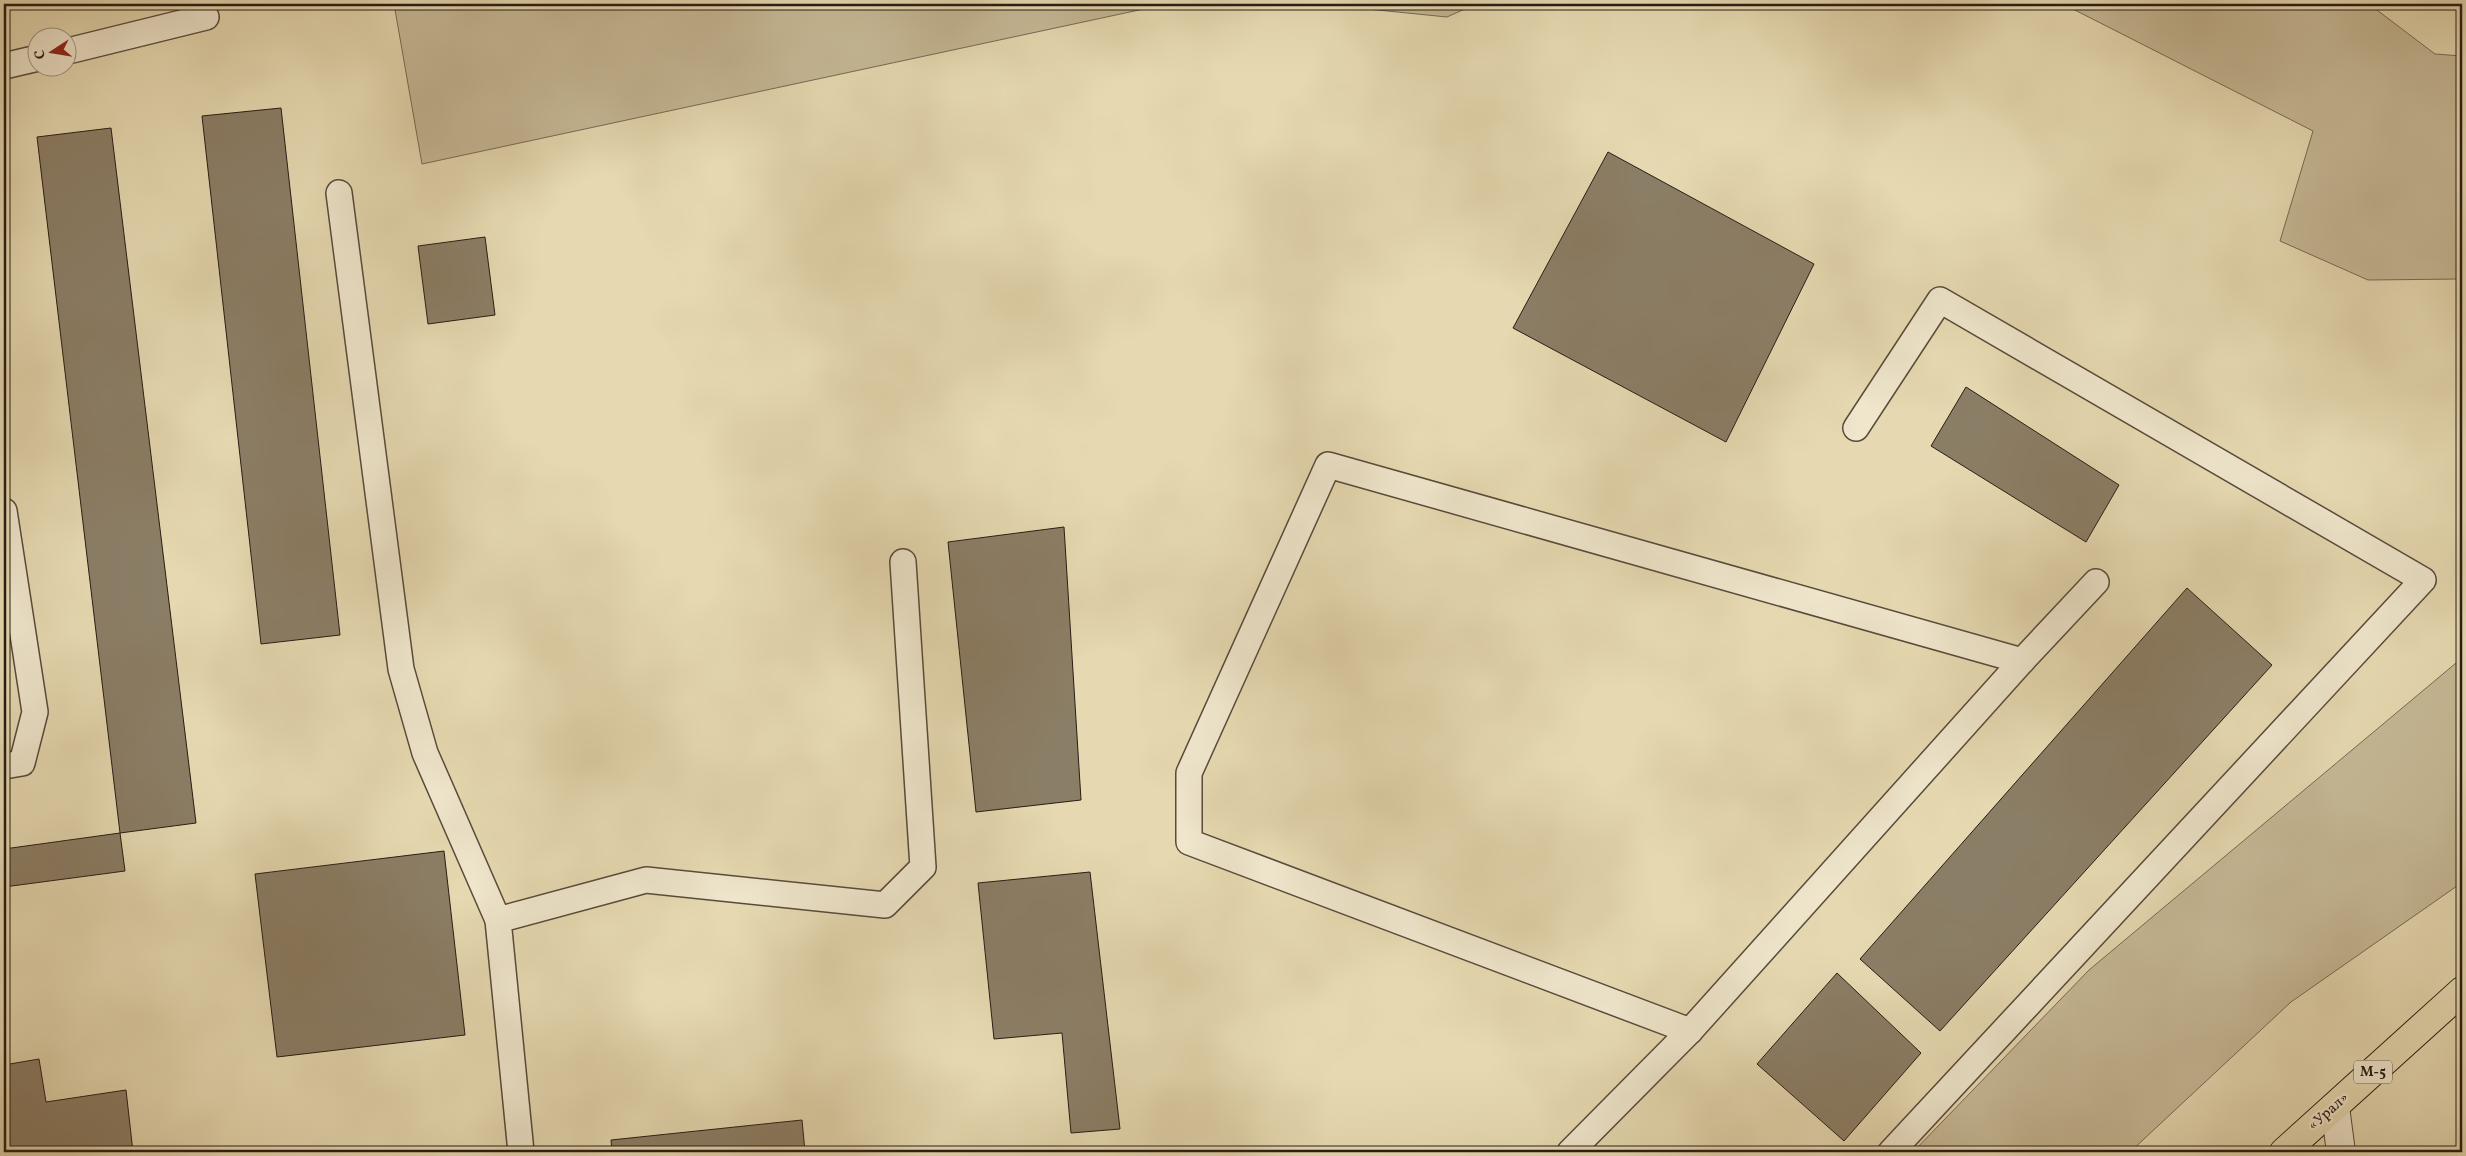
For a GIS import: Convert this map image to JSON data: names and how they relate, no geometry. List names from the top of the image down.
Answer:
{
  "streets": {
    "highway": ["М-5", "«Урал»"]
  },
  "north": "left"
}
